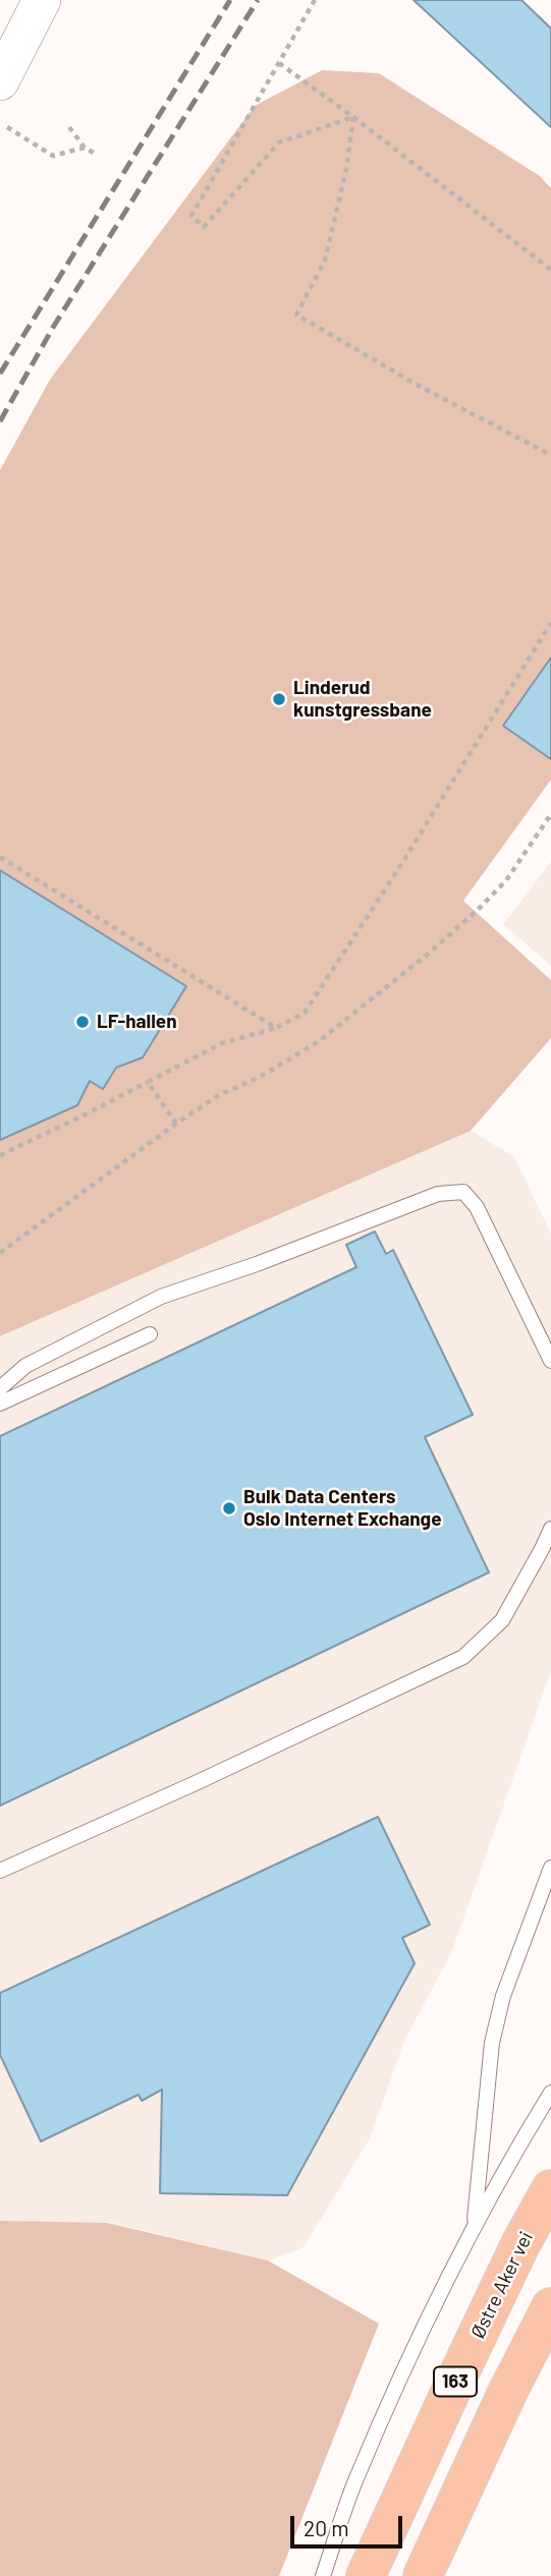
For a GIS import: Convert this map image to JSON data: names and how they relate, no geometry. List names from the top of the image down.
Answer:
{
  "streets": {
    "highway": ["Østre Aker vei", "163"]
  },
  "places": ["Linderud kunstgressbane", "LF-hallen", "Bulk Data Centers Oslo Internet Exchange"],
  "scale_bar": "20 m"
}
